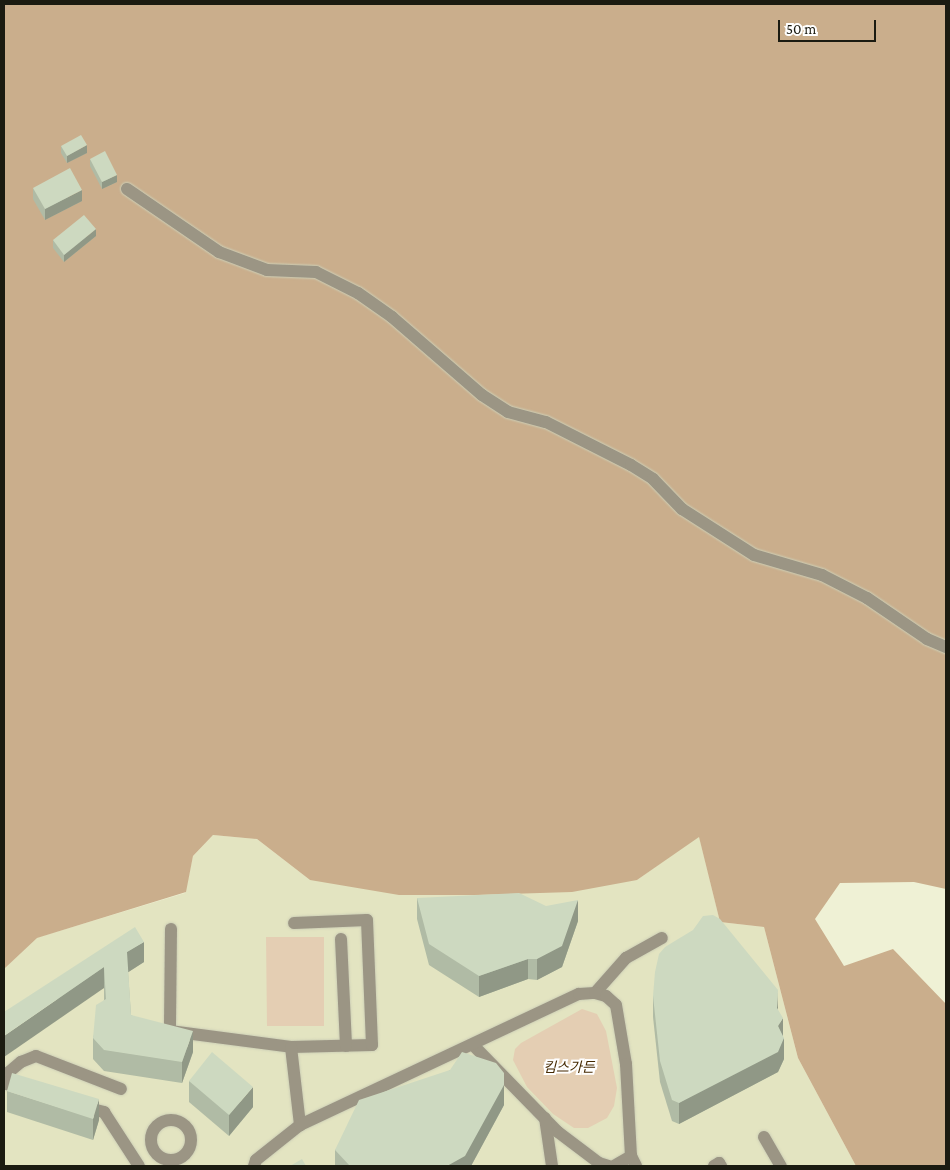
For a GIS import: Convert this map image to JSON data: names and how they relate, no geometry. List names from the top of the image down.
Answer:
{
  "parks": ["킴스가든"],
  "scale_bar": "50 m"
}
